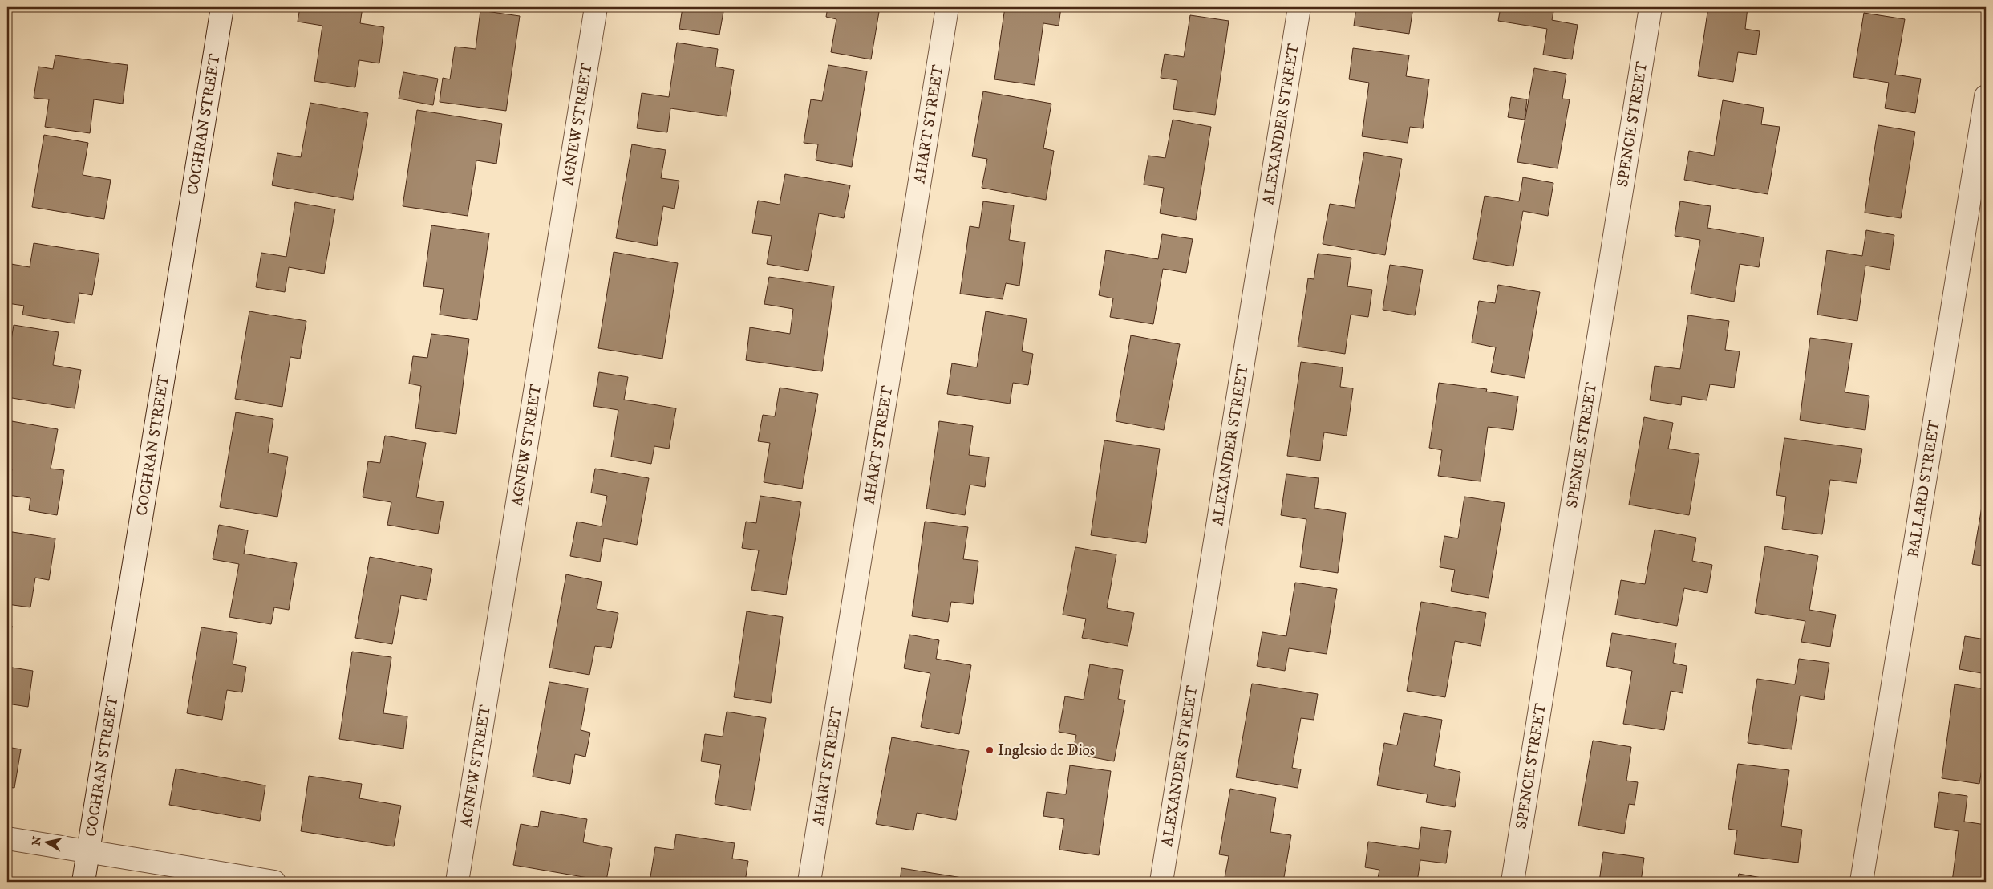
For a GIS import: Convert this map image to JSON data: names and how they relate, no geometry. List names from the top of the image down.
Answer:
{
  "streets": {
    "street": [
      "COCHRAN STREET",
      "AGNEW STREET",
      "AHART STREET",
      "ALEXANDER STREET",
      "SPENCE STREET",
      "BALLARD STREET"
    ]
  },
  "places": ["Inglesio de Dios"],
  "north": "left"
}
